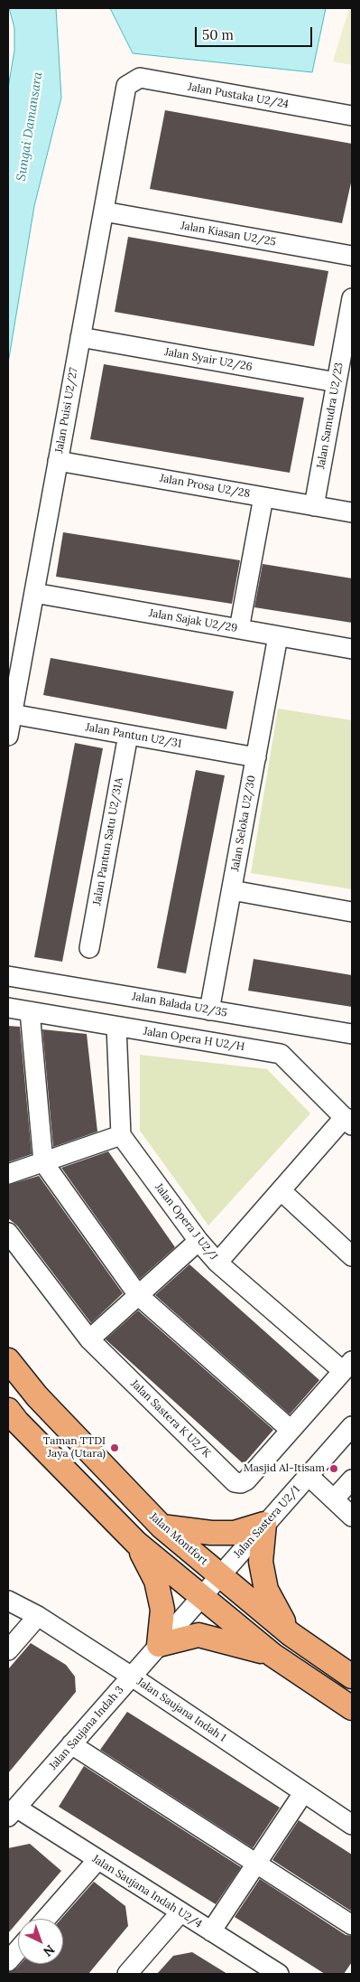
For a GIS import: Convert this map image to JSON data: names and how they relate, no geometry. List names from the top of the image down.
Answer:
{
  "streets": {
    "main road": ["Jalan Montfort"],
    "street": [
      "Jalan Pustaka U2/24",
      "Jalan Kiasan U2/25",
      "Jalan Syair U2/26",
      "Jalan Puisi U2/27",
      "Jalan Samudra U2/23",
      "Jalan Prosa U2/28",
      "Jalan Sajak U2/29",
      "Jalan Pantun U2/31",
      "Jalan Seloka U2/30",
      "Jalan Pantun Satu U2/31A",
      "Jalan Balada U2/35",
      "Jalan Opera H U2/H",
      "Jalan Opera J U2/J",
      "Jalan Sastera K U2/K",
      "Jalan Sastera U2/1",
      "Jalan Saujana Indah 1",
      "Jalan Saujana Indah 3",
      "Jalan Saujana Indah U2/4"
    ]
  },
  "crossings": [
    ["Jalan Pustaka U2/24", "Jalan Puisi U2/27"],
    ["Jalan Kiasan U2/25", "Jalan Puisi U2/27"],
    ["Jalan Syair U2/26", "Jalan Puisi U2/27"],
    ["Jalan Syair U2/26", "Jalan Samudra U2/23"],
    ["Jalan Puisi U2/27", "Jalan Prosa U2/28"],
    ["Jalan Puisi U2/27", "Jalan Sajak U2/29"],
    ["Jalan Puisi U2/27", "Jalan Pantun U2/31"],
    ["Jalan Samudra U2/23", "Jalan Prosa U2/28"],
    ["Jalan Sajak U2/29", "Jalan Seloka U2/30"],
    ["Jalan Pantun U2/31", "Jalan Seloka U2/30"],
    ["Jalan Pantun U2/31", "Jalan Pantun Satu U2/31A"],
    ["Jalan Seloka U2/30", "Jalan Balada U2/35"],
    ["Jalan Opera J U2/J", "Jalan Sastera K U2/K"],
    ["Jalan Sastera U2/1", "Jalan Montfort"],
    ["Jalan Sastera U2/1", "Jalan Saujana Indah 3"],
    ["Jalan Saujana Indah 1", "Jalan Saujana Indah 3"],
    ["Jalan Saujana Indah 3", "Jalan Saujana Indah U2/4"]
  ],
  "water": ["Sungai Damansara"],
  "places": ["Taman TTDI Jaya (Utara)", "Masjid Al-Itisam"],
  "scale_bar": "50 m",
  "north": "bottom right"
}
